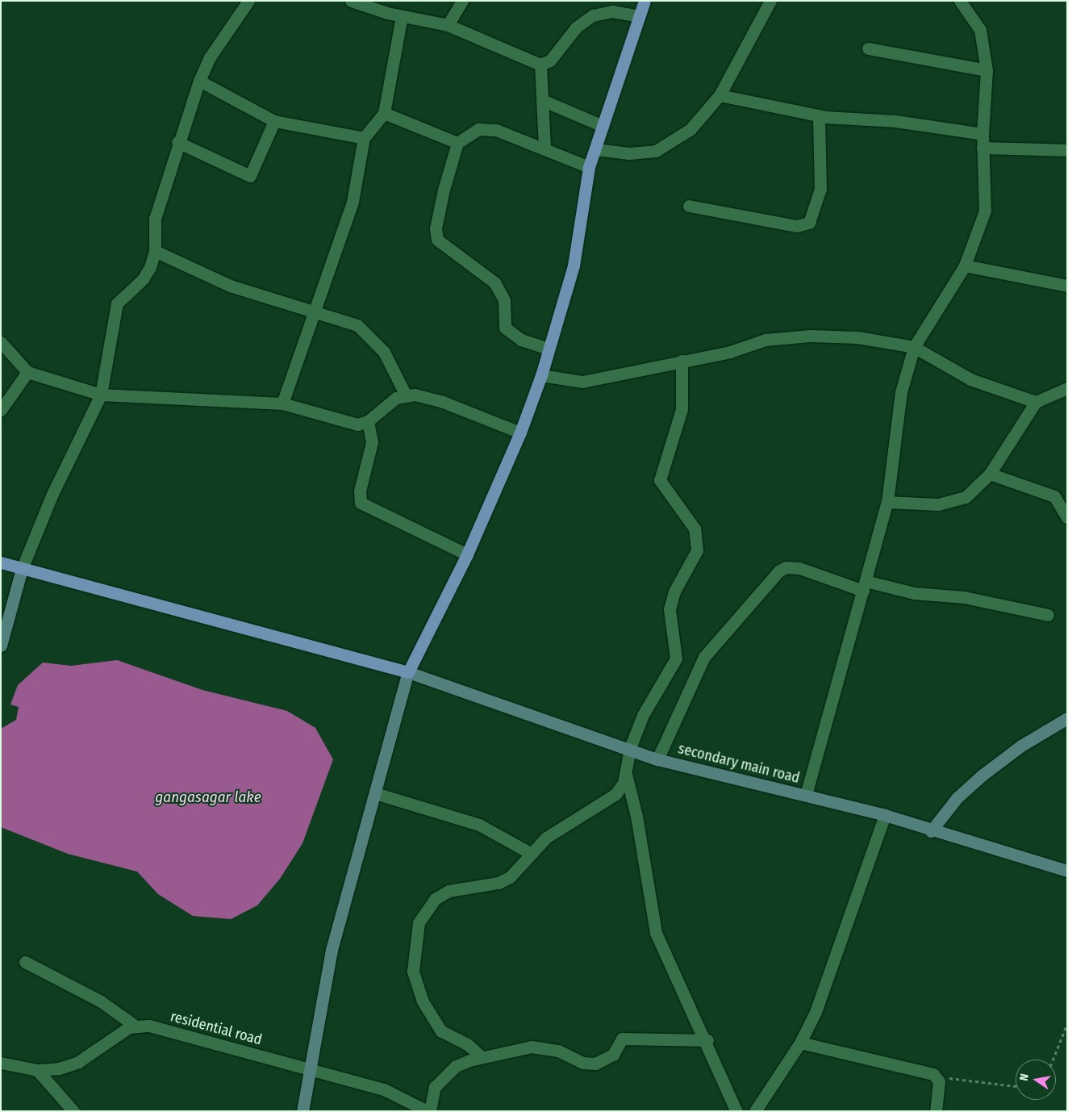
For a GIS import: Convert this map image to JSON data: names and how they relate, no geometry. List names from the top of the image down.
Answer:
{
  "streets": {
    "street": ["secondary main road", "residential road"]
  },
  "water": ["gangasagar lake"],
  "north": "left"
}
